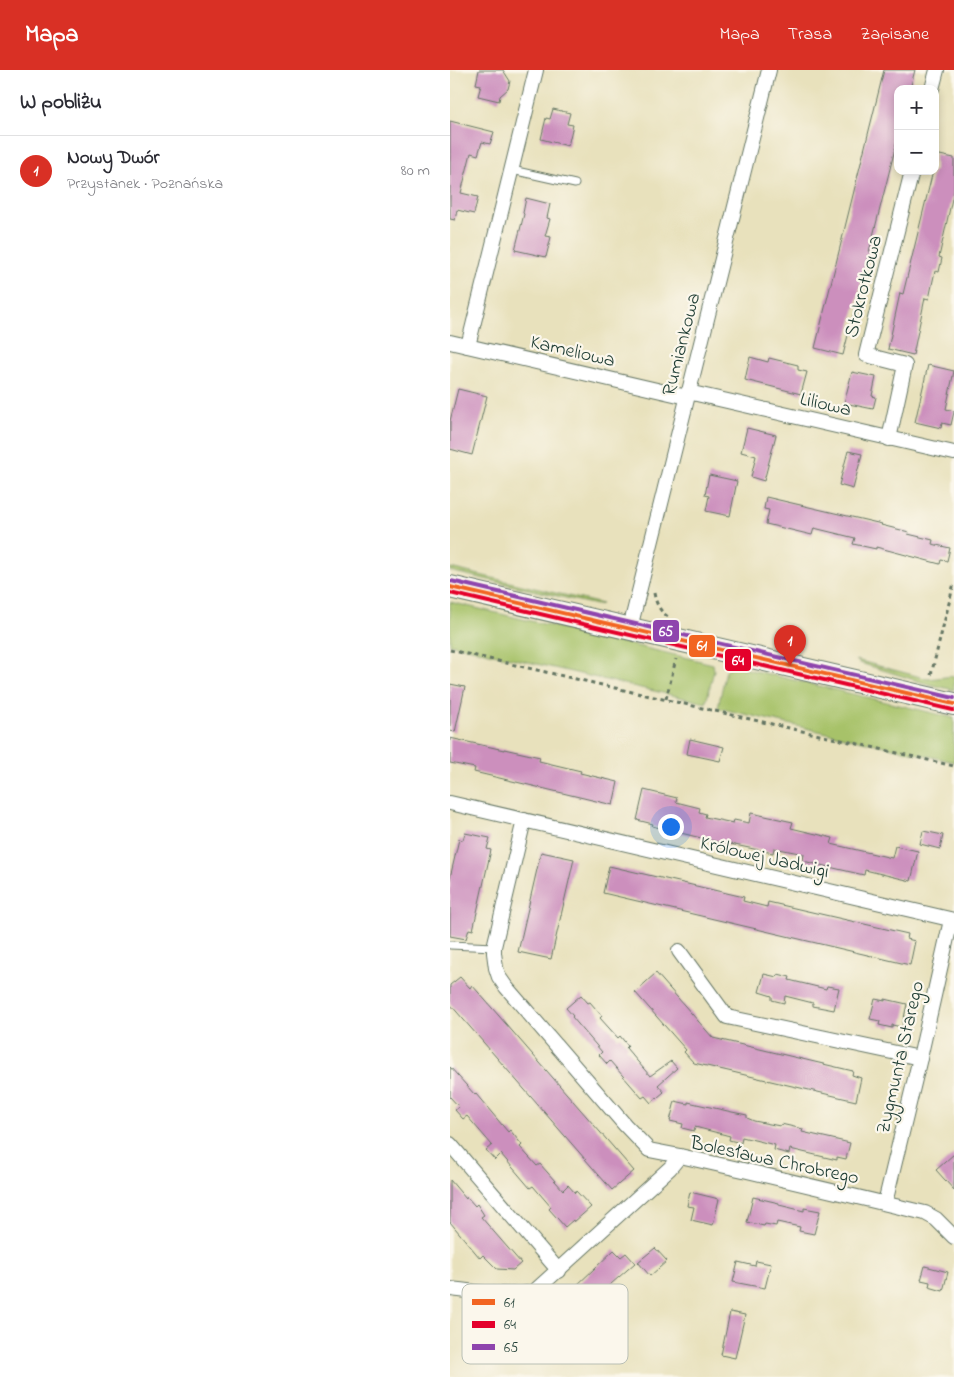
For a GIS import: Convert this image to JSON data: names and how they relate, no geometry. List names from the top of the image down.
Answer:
{
  "streets": {
    "street": [
      "Stokrotkowa",
      "Rumiankowa",
      "Kameliowa",
      "Liliowa",
      "Królowej Jadwigi",
      "Zygmunta Starego",
      "Bolesława Chrobrego"
    ]
  },
  "crossings": [
    ["Stokrotkowa", "Liliowa"],
    ["Rumiankowa", "Kameliowa"],
    ["Rumiankowa", "Liliowa"],
    ["Kameliowa", "Liliowa"],
    ["Królowej Jadwigi", "Zygmunta Starego"],
    ["Zygmunta Starego", "Bolesława Chrobrego"]
  ],
  "lines": ["transit line 65", "transit line 61", "transit line 64"],
  "legend": ["61", "64", "65"],
  "page": {
    "header": "Mapa",
    "nav": ["Mapa", "Trasa", "Zapisane"],
    "heading": "W pobliżu",
    "map_buttons": ["+", "−"],
    "list": [
      {
        "mark": "1",
        "name": "Nowy Dwór",
        "note": "Przystanek · Poznańska",
        "value": "80 m"
      }
    ],
    "pins": "1"
  }
}
